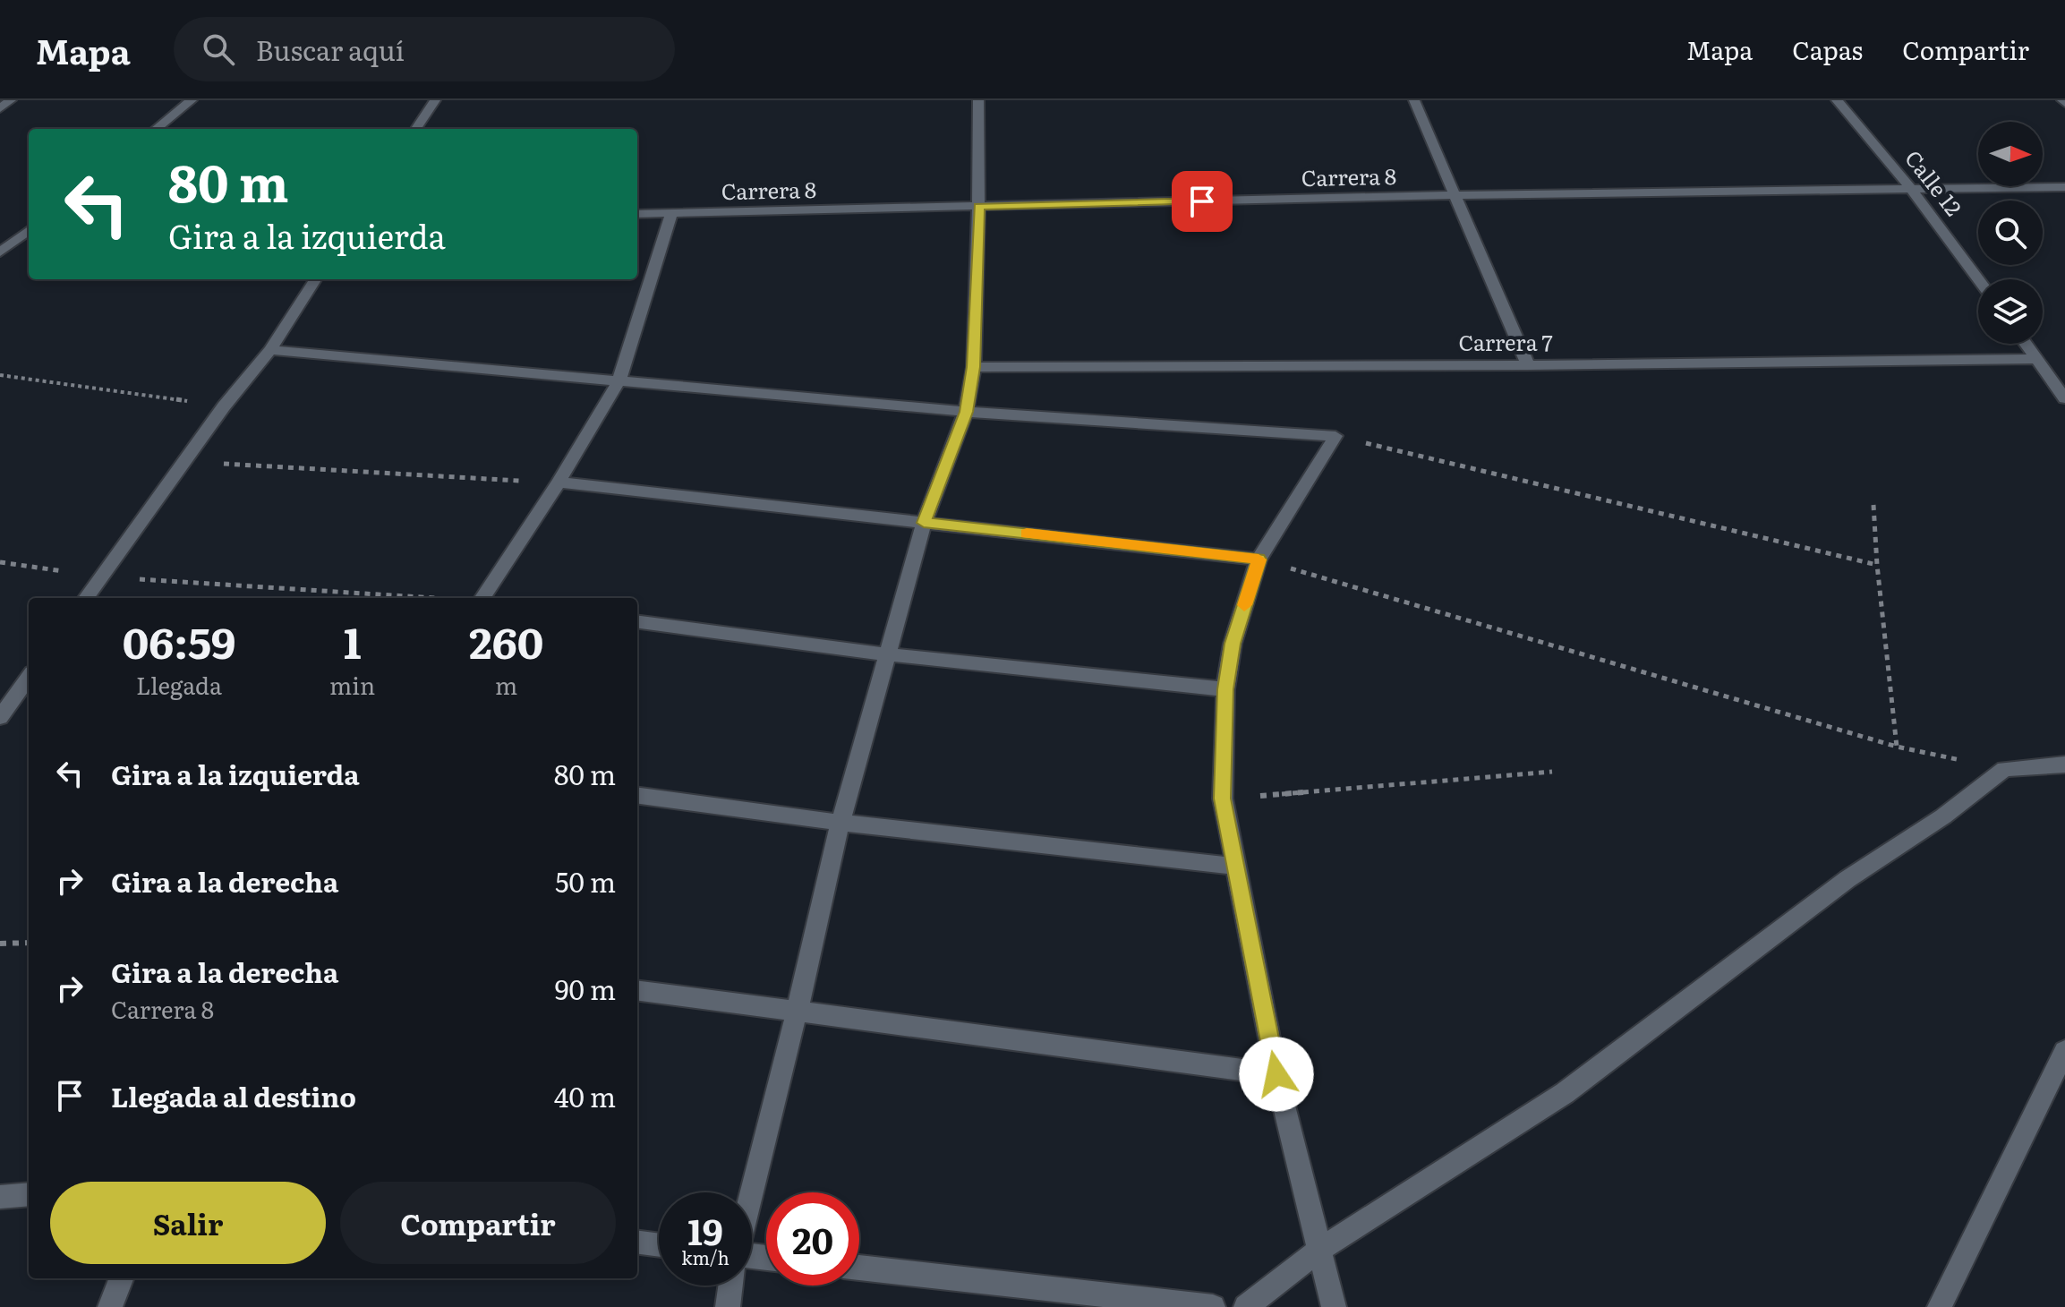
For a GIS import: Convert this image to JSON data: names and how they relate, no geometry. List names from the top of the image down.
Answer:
{
  "streets": {
    "street": ["Carrera 8", "Calle 12", "Carrera 7"]
  },
  "crossings": [
    ["Carrera 8", "Calle 12"]
  ],
  "north": "right",
  "page": {
    "header": "Mapa",
    "search": "Buscar aquí",
    "nav": ["Mapa", "Capas", "Compartir"],
    "turn": ["80 m", "Gira a la izquierda"],
    "eta": [
      "06:59",
      "Llegada",
      "1",
      "min",
      "260",
      "m"
    ],
    "list": [
      {
        "name": "Gira a la izquierda",
        "value": "80 m"
      },
      {
        "name": "Gira a la derecha",
        "value": "50 m"
      },
      {
        "name": "Gira a la derecha",
        "note": "Carrera 8",
        "value": "90 m"
      },
      {
        "name": "Llegada al destino",
        "value": "40 m"
      }
    ],
    "buttons": ["Salir", "Compartir"],
    "speed": "19 km/h",
    "limit": "20"
  }
}
